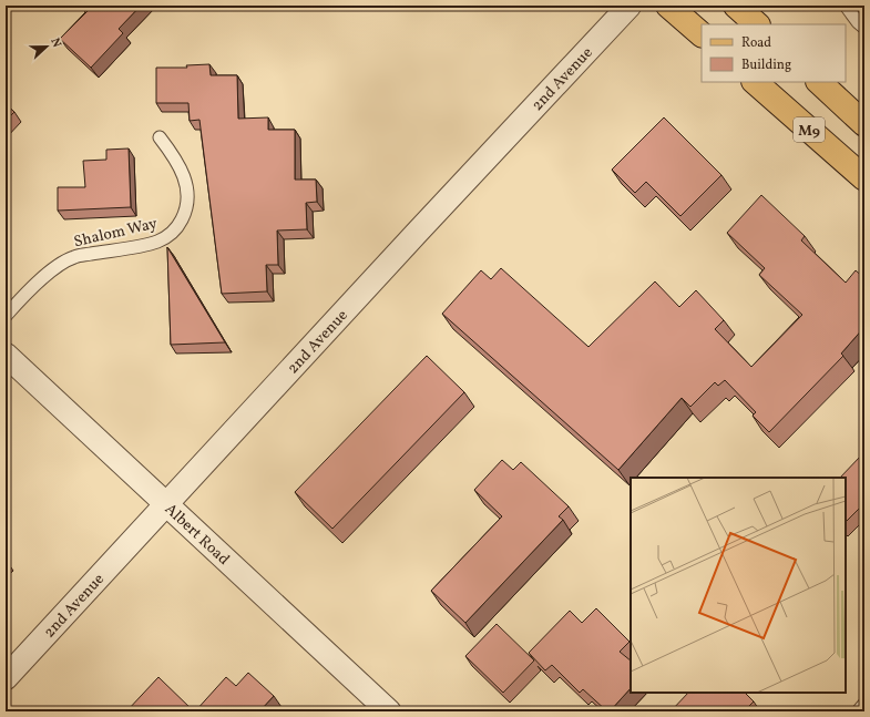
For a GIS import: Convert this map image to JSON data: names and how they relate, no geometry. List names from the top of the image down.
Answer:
{
  "streets": {
    "main road": ["M9"],
    "street": ["2nd Avenue", "Albert Road"],
    "lane": ["Shalom Way"]
  },
  "crossings": [
    ["2nd Avenue", "Albert Road"]
  ],
  "legend": ["Road", "Building"],
  "north": "right"
}
